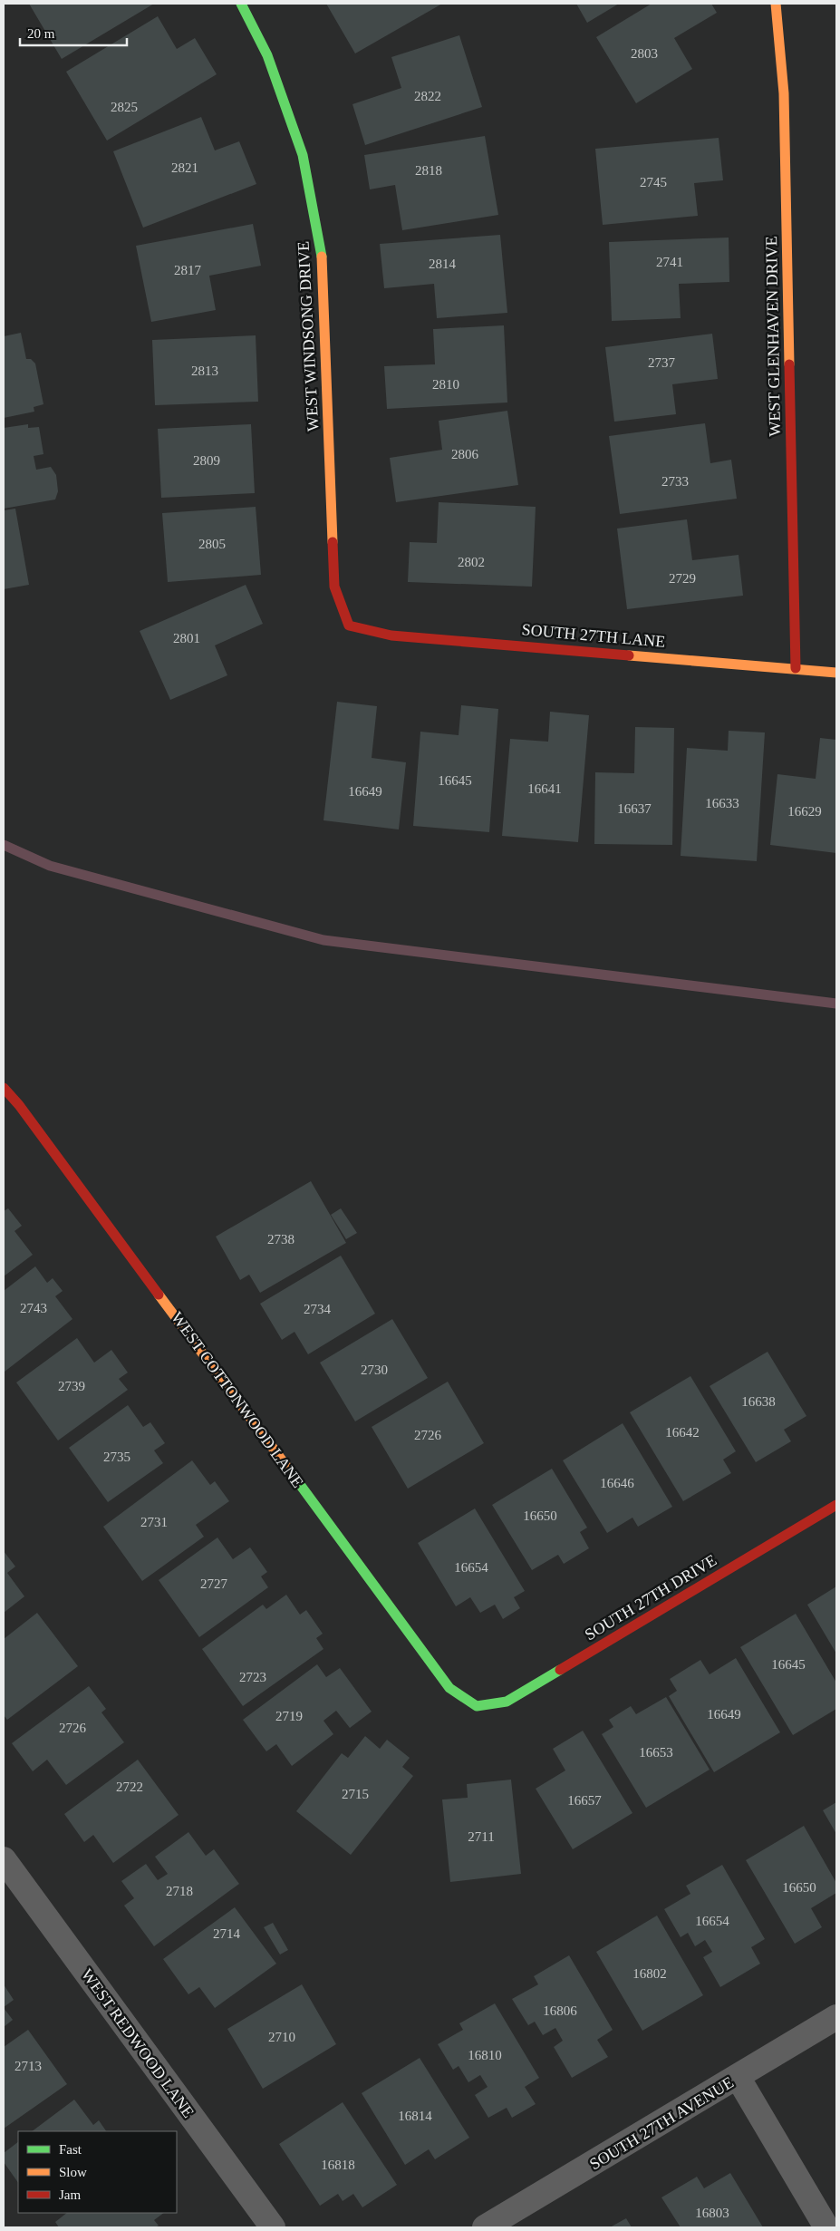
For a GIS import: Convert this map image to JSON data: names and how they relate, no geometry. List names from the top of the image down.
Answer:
{
  "streets": {
    "street": [
      "WEST WINDSONG DRIVE",
      "WEST GLENHAVEN DRIVE",
      "SOUTH 27TH LANE",
      "WEST COTTONWOOD LANE",
      "SOUTH 27TH DRIVE",
      "WEST REDWOOD LANE",
      "SOUTH 27TH AVENUE"
    ]
  },
  "crossings": [
    ["WEST WINDSONG DRIVE", "SOUTH 27TH LANE"],
    ["WEST GLENHAVEN DRIVE", "SOUTH 27TH LANE"],
    ["WEST COTTONWOOD LANE", "SOUTH 27TH DRIVE"]
  ],
  "house_numbers": [
    "2803",
    "2822",
    "2825",
    "2821",
    "2818",
    "2745",
    "2741",
    "2814",
    "2817",
    "2737",
    "2813",
    "2810",
    "2806",
    "2809",
    "2733",
    "2805",
    "2802",
    "2729",
    "2801",
    "16645",
    "16641",
    "16649",
    "16633",
    "16637",
    "16629",
    "2738",
    "2743",
    "2734",
    "2730",
    "2739",
    "16638",
    "16642",
    "2726",
    "2735",
    "16646",
    "16650",
    "2731",
    "16654",
    "2727",
    "16645",
    "2723",
    "16649",
    "2719",
    "2726",
    "16653",
    "2722",
    "2715",
    "16657",
    "2711",
    "16650",
    "2718",
    "16654",
    "2714",
    "16802",
    "16806",
    "2710",
    "16810",
    "2713",
    "16814",
    "16818",
    "16803"
  ],
  "legend": ["Fast", "Slow", "Jam"],
  "scale_bar": "20 m"
}
